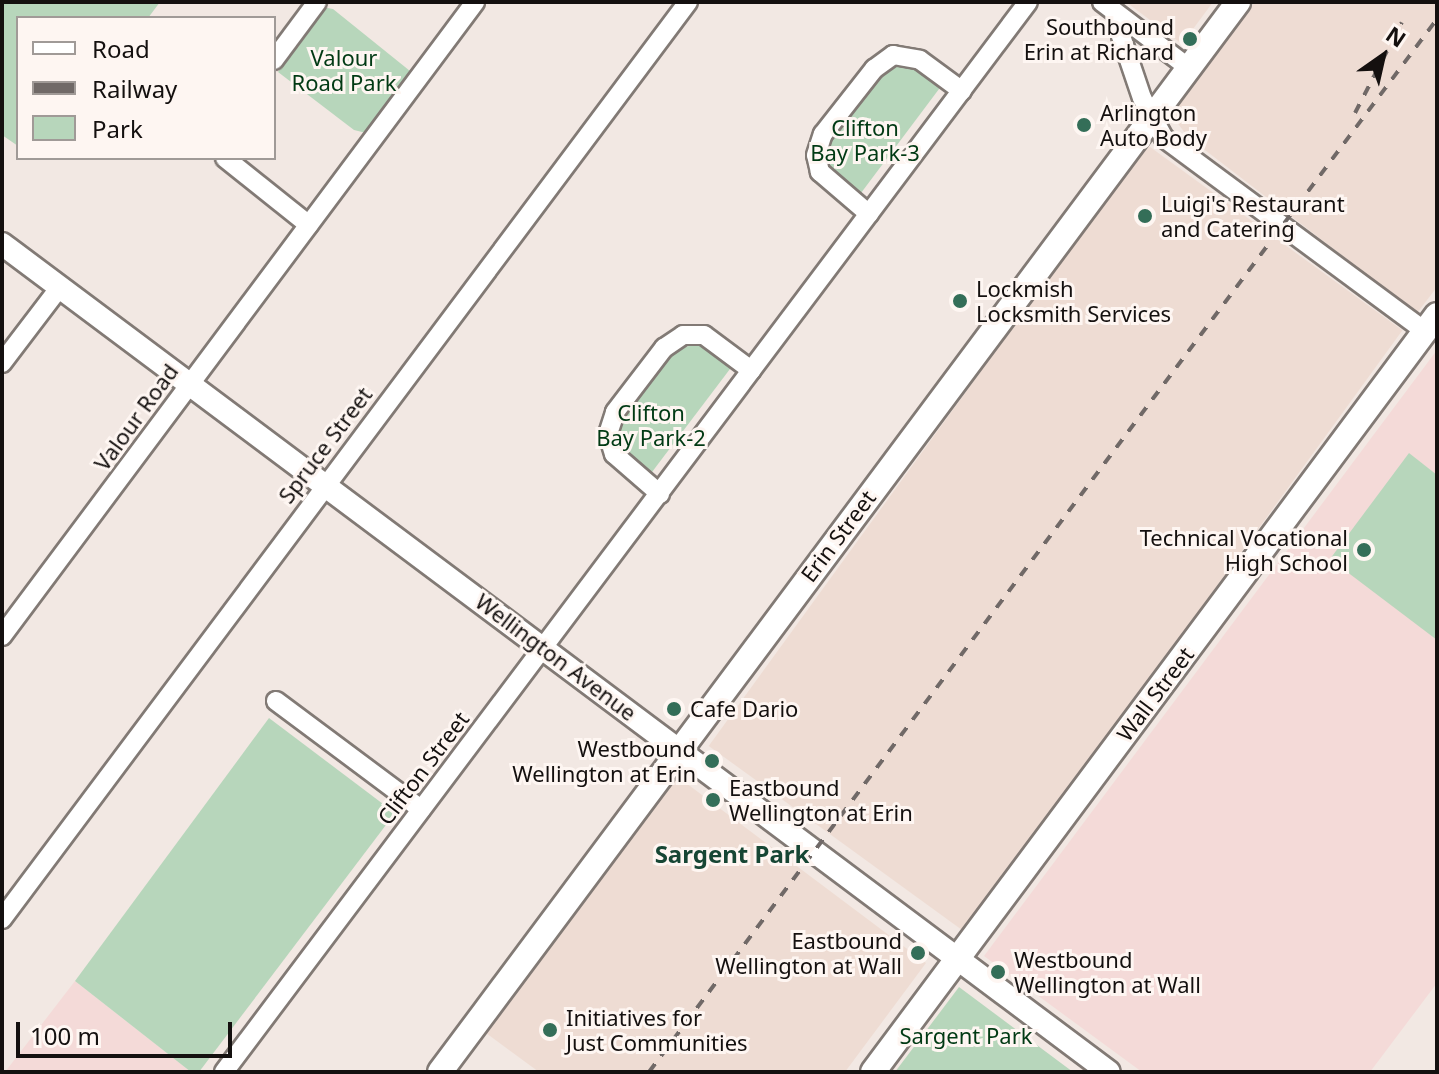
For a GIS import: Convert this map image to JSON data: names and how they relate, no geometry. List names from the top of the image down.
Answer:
{
  "streets": {
    "main road": ["Erin Street", "Wall Street"],
    "street": [
      "Valour Road",
      "Spruce Street",
      "Wellington Avenue",
      "Clifton Street"
    ]
  },
  "crossings": [
    ["Valour Road", "Wellington Avenue"],
    ["Spruce Street", "Wellington Avenue"],
    ["Erin Street", "Wellington Avenue"],
    ["Wellington Avenue", "Wall Street"],
    ["Wellington Avenue", "Clifton Street"]
  ],
  "districts": ["Sargent Park"],
  "parks": [
    "Valour Road Park",
    "Clifton Bay Park-3",
    "Clifton Bay Park-2",
    "Sargent Park"
  ],
  "places": [
    "Southbound Erin at Richard",
    "Arlington Auto Body",
    "Luigi's Restaurant and Catering",
    "Lockmish Locksmith Services",
    "Technical Vocational High School",
    "Cafe Dario",
    "Westbound Wellington at Erin",
    "Eastbound Wellington at Erin",
    "Eastbound Wellington at Wall",
    "Westbound Wellington at Wall",
    "Initiatives for Just Communities"
  ],
  "legend": ["Road", "Railway", "Park"],
  "scale_bar": "100 m",
  "north": "top right"
}
